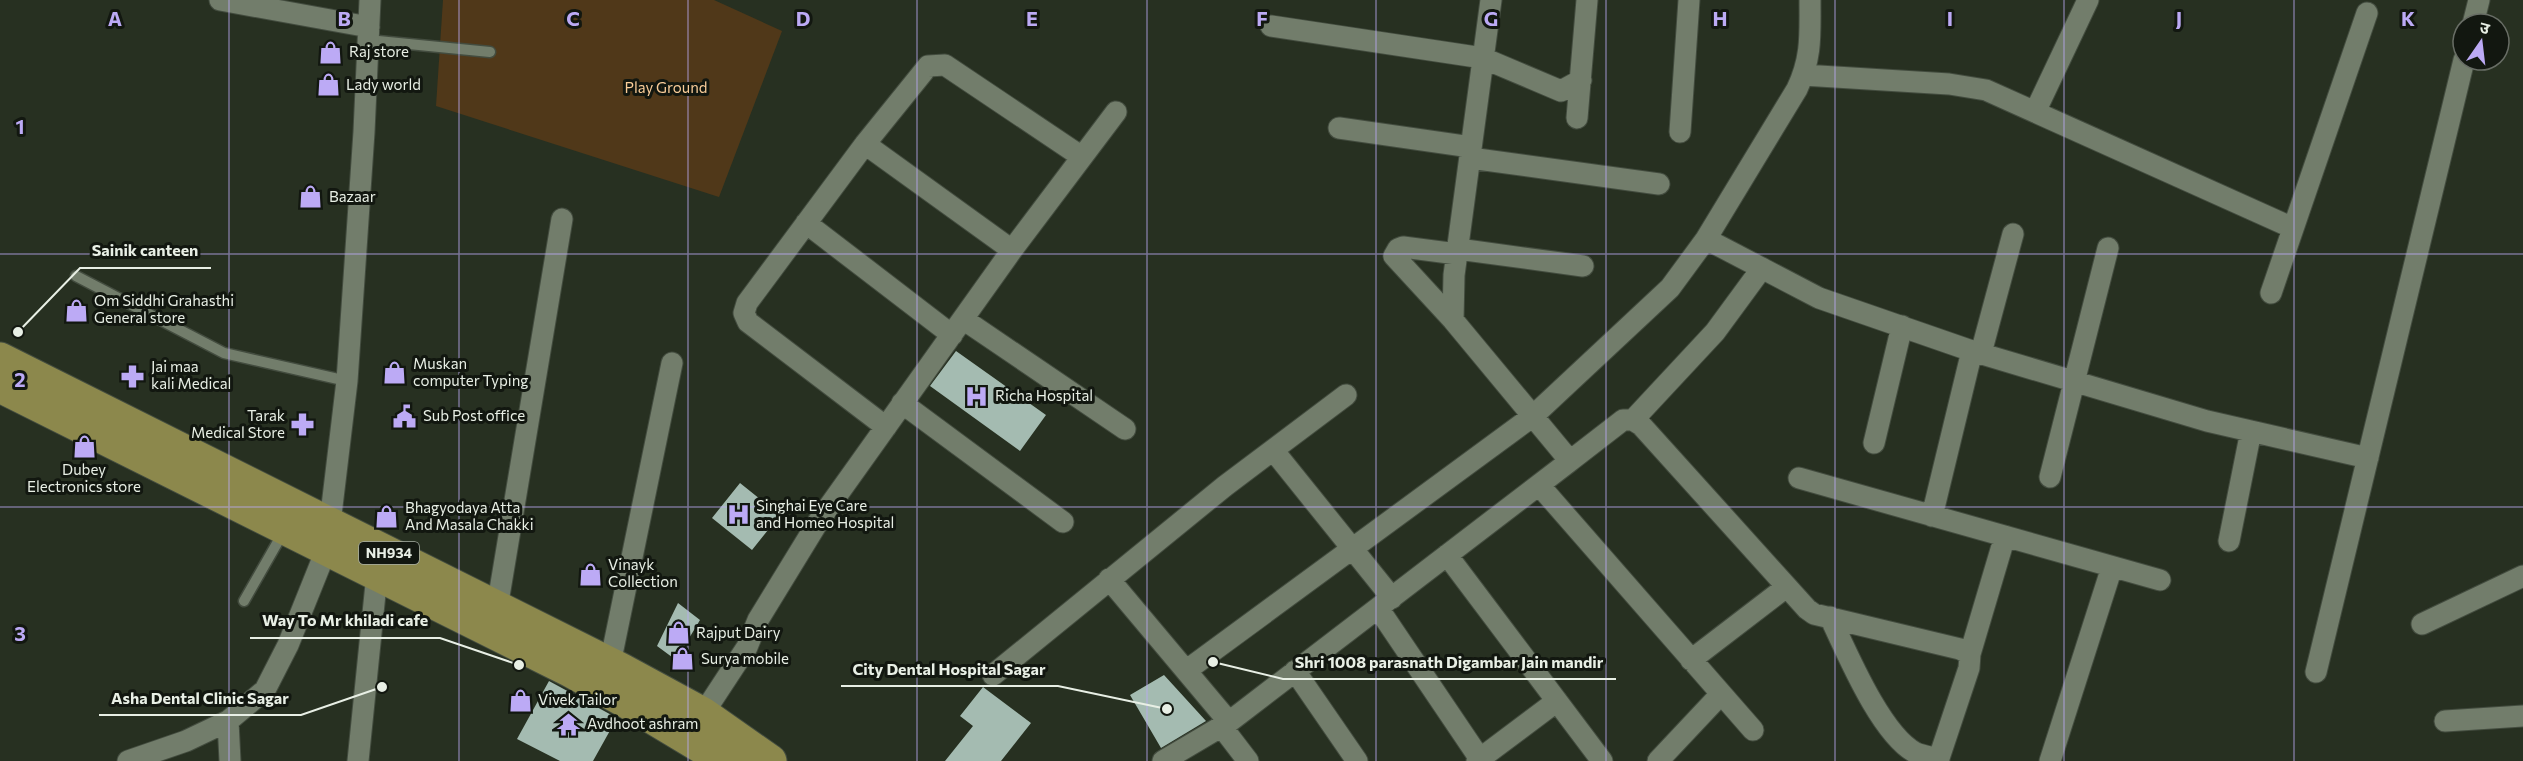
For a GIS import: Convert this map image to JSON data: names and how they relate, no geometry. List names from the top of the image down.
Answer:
{
  "streets": {
    "highway": ["NH934"]
  },
  "parks": ["Play Ground"],
  "places": {
    "shop": [
      "Raj store",
      "Lady world",
      "Bazaar",
      "Om Siddhi Grahasthi General store",
      "Muskan computer Typing",
      "Dubey Electronics store",
      "Bhagyodaya Atta And Masala Chakki",
      "Vinayk Collection",
      "Rajput Dairy",
      "Surya mobile",
      "Vivek Tailor"
    ],
    "other": [
      "Sainik canteen",
      "Shri 1008 parasnath Digambar Jain mandir",
      "Way To Mr khiladi cafe",
      "Asha Dental Clinic Sagar",
      "City Dental Hospital Sagar"
    ],
    "pharmacy": ["Jai maa kali Medical", "Tarak Medical Store"],
    "hospital": ["Richa Hospital", "Singhai Eye Care and Homeo Hospital"],
    "public building": ["Sub Post office"],
    "temple": ["Avdhoot ashram"]
  },
  "north": "top",
  "grid": {
    "columns": [
      "A",
      "B",
      "C",
      "D",
      "E",
      "F",
      "G",
      "H",
      "I",
      "J",
      "K"
    ],
    "rows": ["1", "2", "3"]
  }
}
